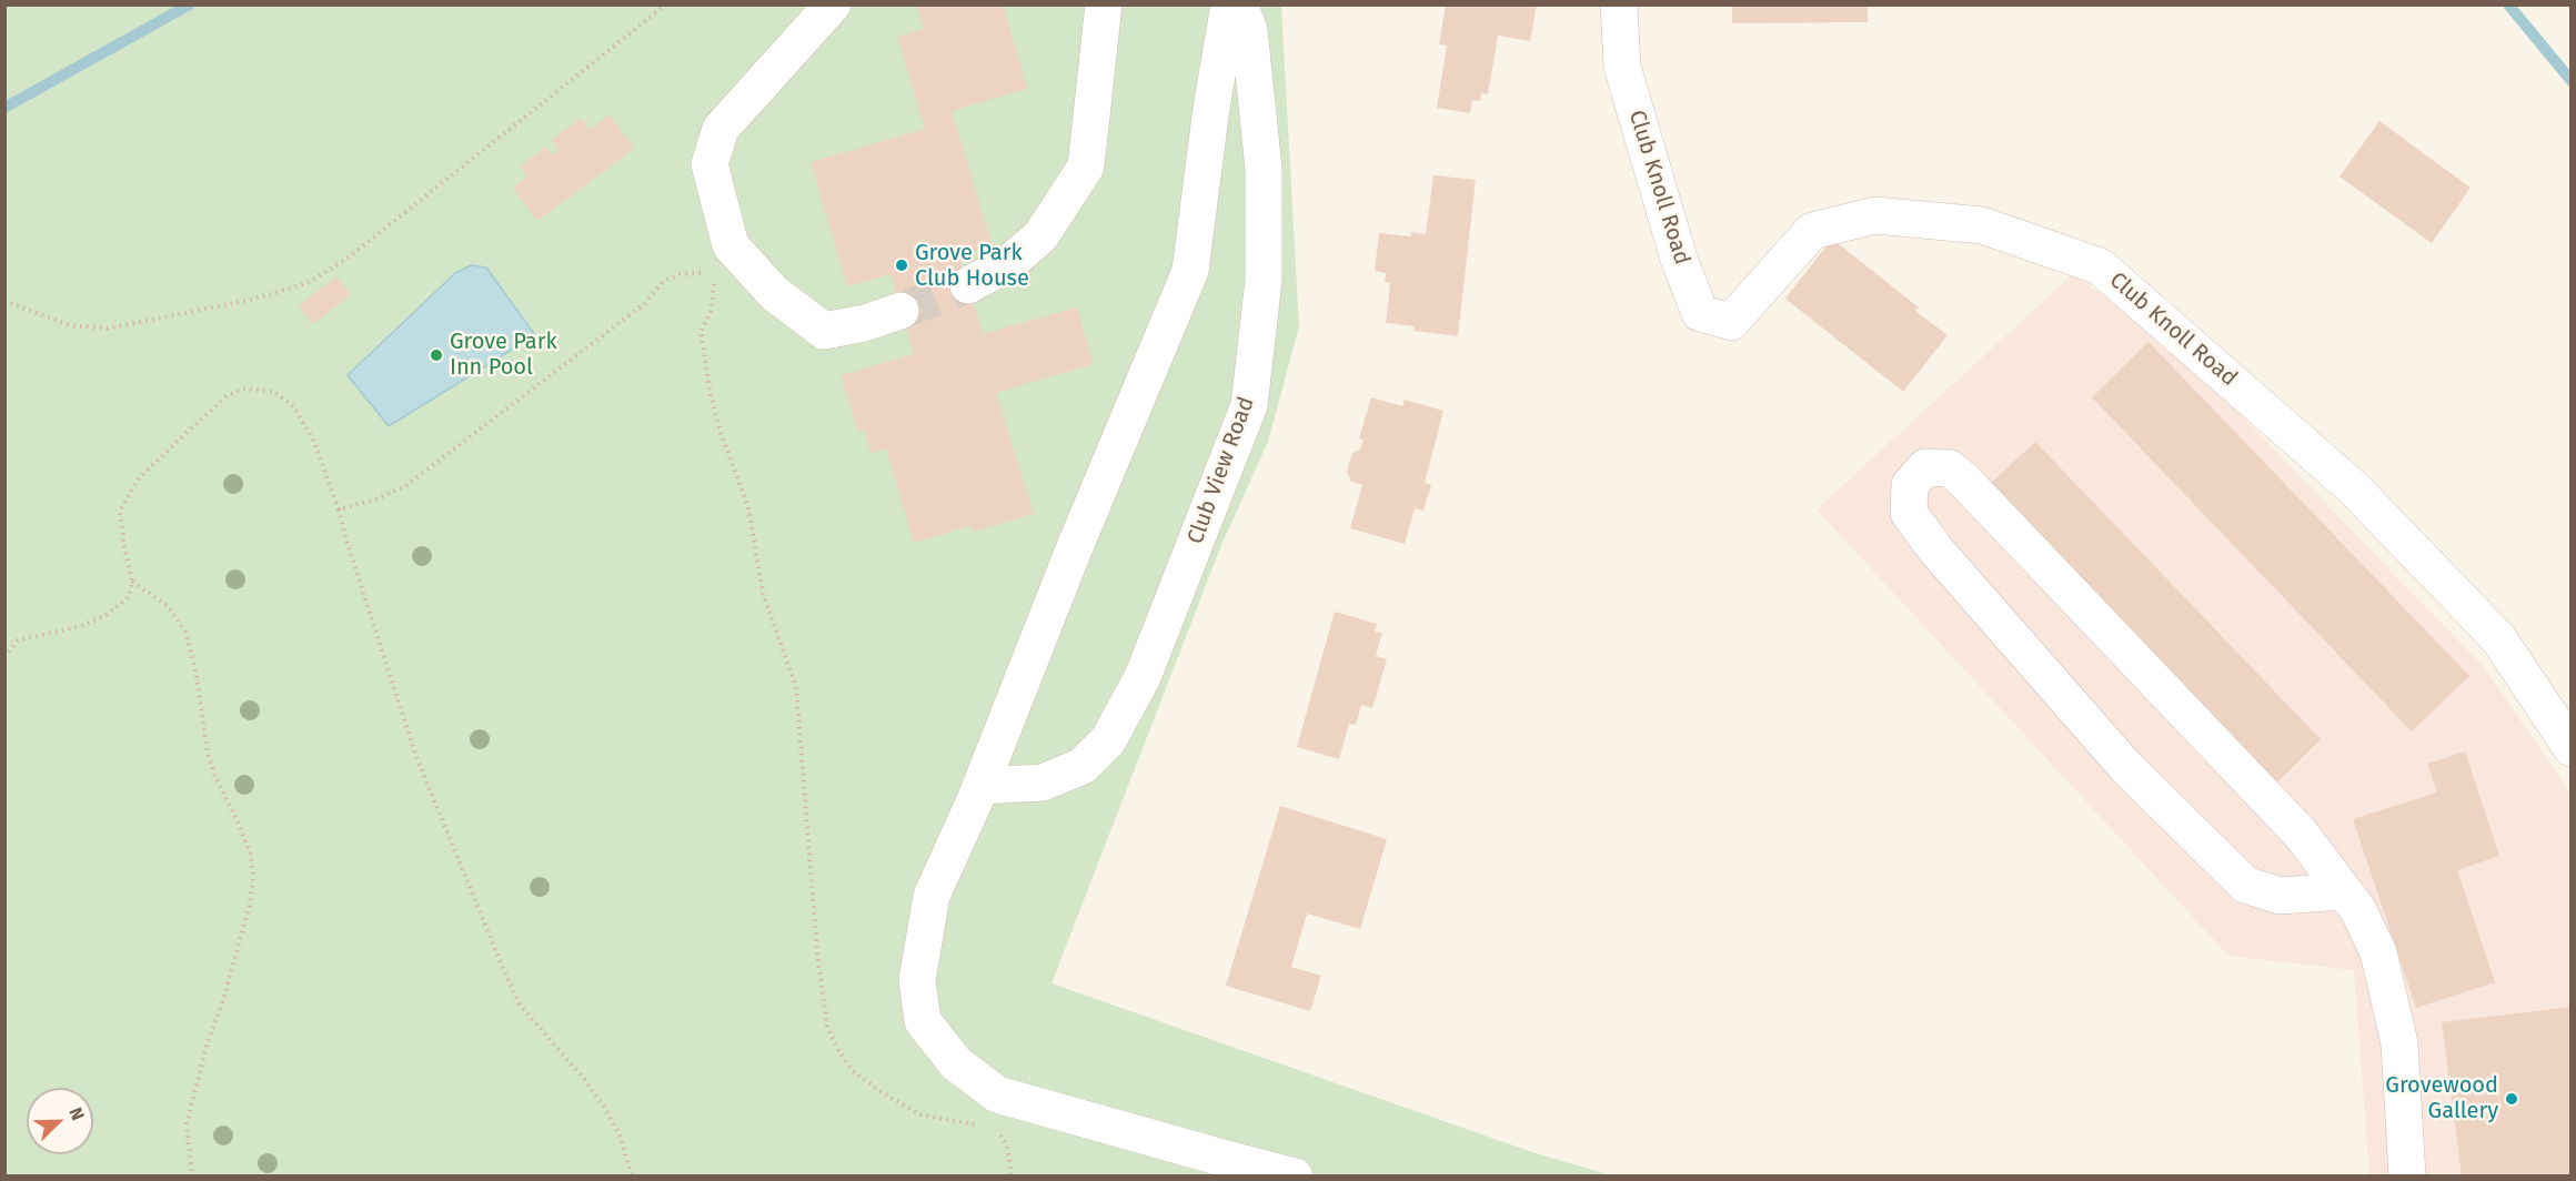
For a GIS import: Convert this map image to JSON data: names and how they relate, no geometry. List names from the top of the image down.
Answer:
{
  "streets": {
    "street": ["Club Knoll Road", "Club View Road"]
  },
  "places": ["Grove Park Club House", "Grove Park Inn Pool", "Grovewood Gallery"],
  "north": "top right"
}
